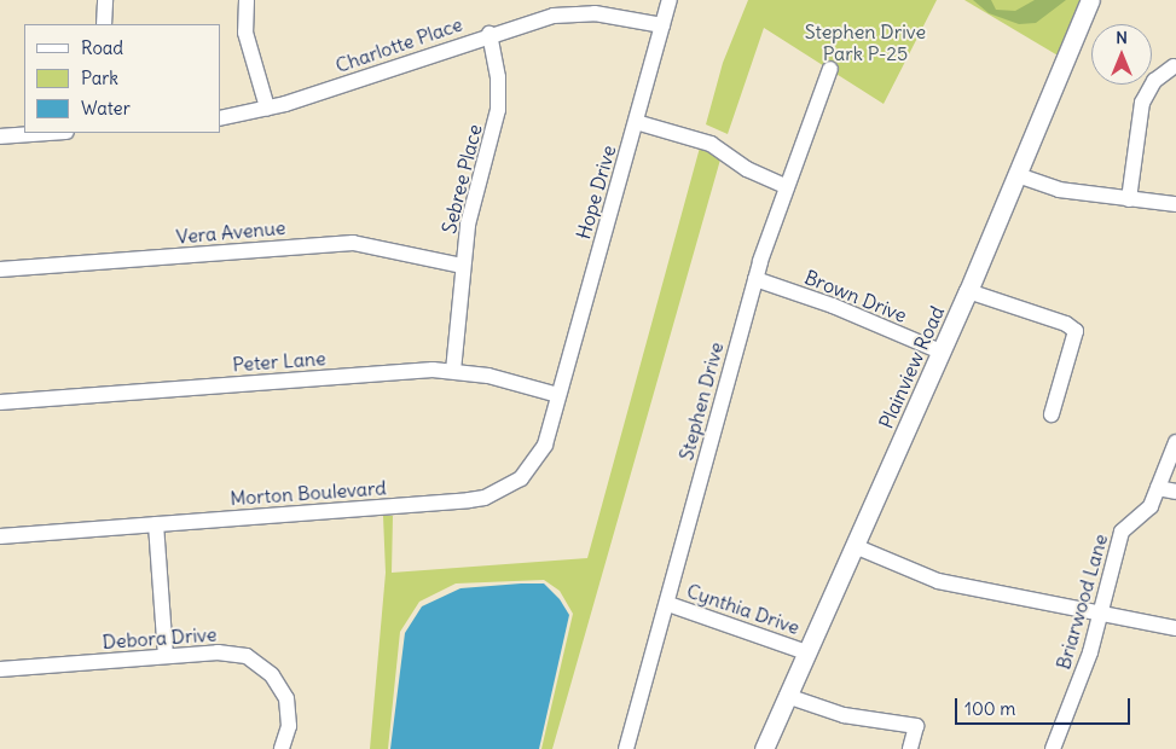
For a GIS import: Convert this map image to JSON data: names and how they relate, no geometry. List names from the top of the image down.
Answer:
{
  "streets": {
    "main road": ["Plainview Road"],
    "street": [
      "Charlotte Place",
      "Sebree Place",
      "Hope Drive",
      "Vera Avenue",
      "Brown Drive",
      "Peter Lane",
      "Stephen Drive",
      "Morton Boulevard",
      "Briarwood Lane",
      "Cynthia Drive",
      "Debora Drive"
    ]
  },
  "crossings": [
    ["Charlotte Place", "Sebree Place"],
    ["Charlotte Place", "Hope Drive"],
    ["Sebree Place", "Vera Avenue"],
    ["Sebree Place", "Peter Lane"],
    ["Hope Drive", "Peter Lane"],
    ["Hope Drive", "Morton Boulevard"],
    ["Brown Drive", "Plainview Road"],
    ["Brown Drive", "Stephen Drive"],
    ["Peter Lane", "Morton Boulevard"],
    ["Plainview Road", "Cynthia Drive"],
    ["Stephen Drive", "Cynthia Drive"]
  ],
  "parks": ["Stephen Drive Park P-25"],
  "legend": ["Road", "Park", "Water"],
  "scale_bar": "100 m",
  "north": "top"
}
